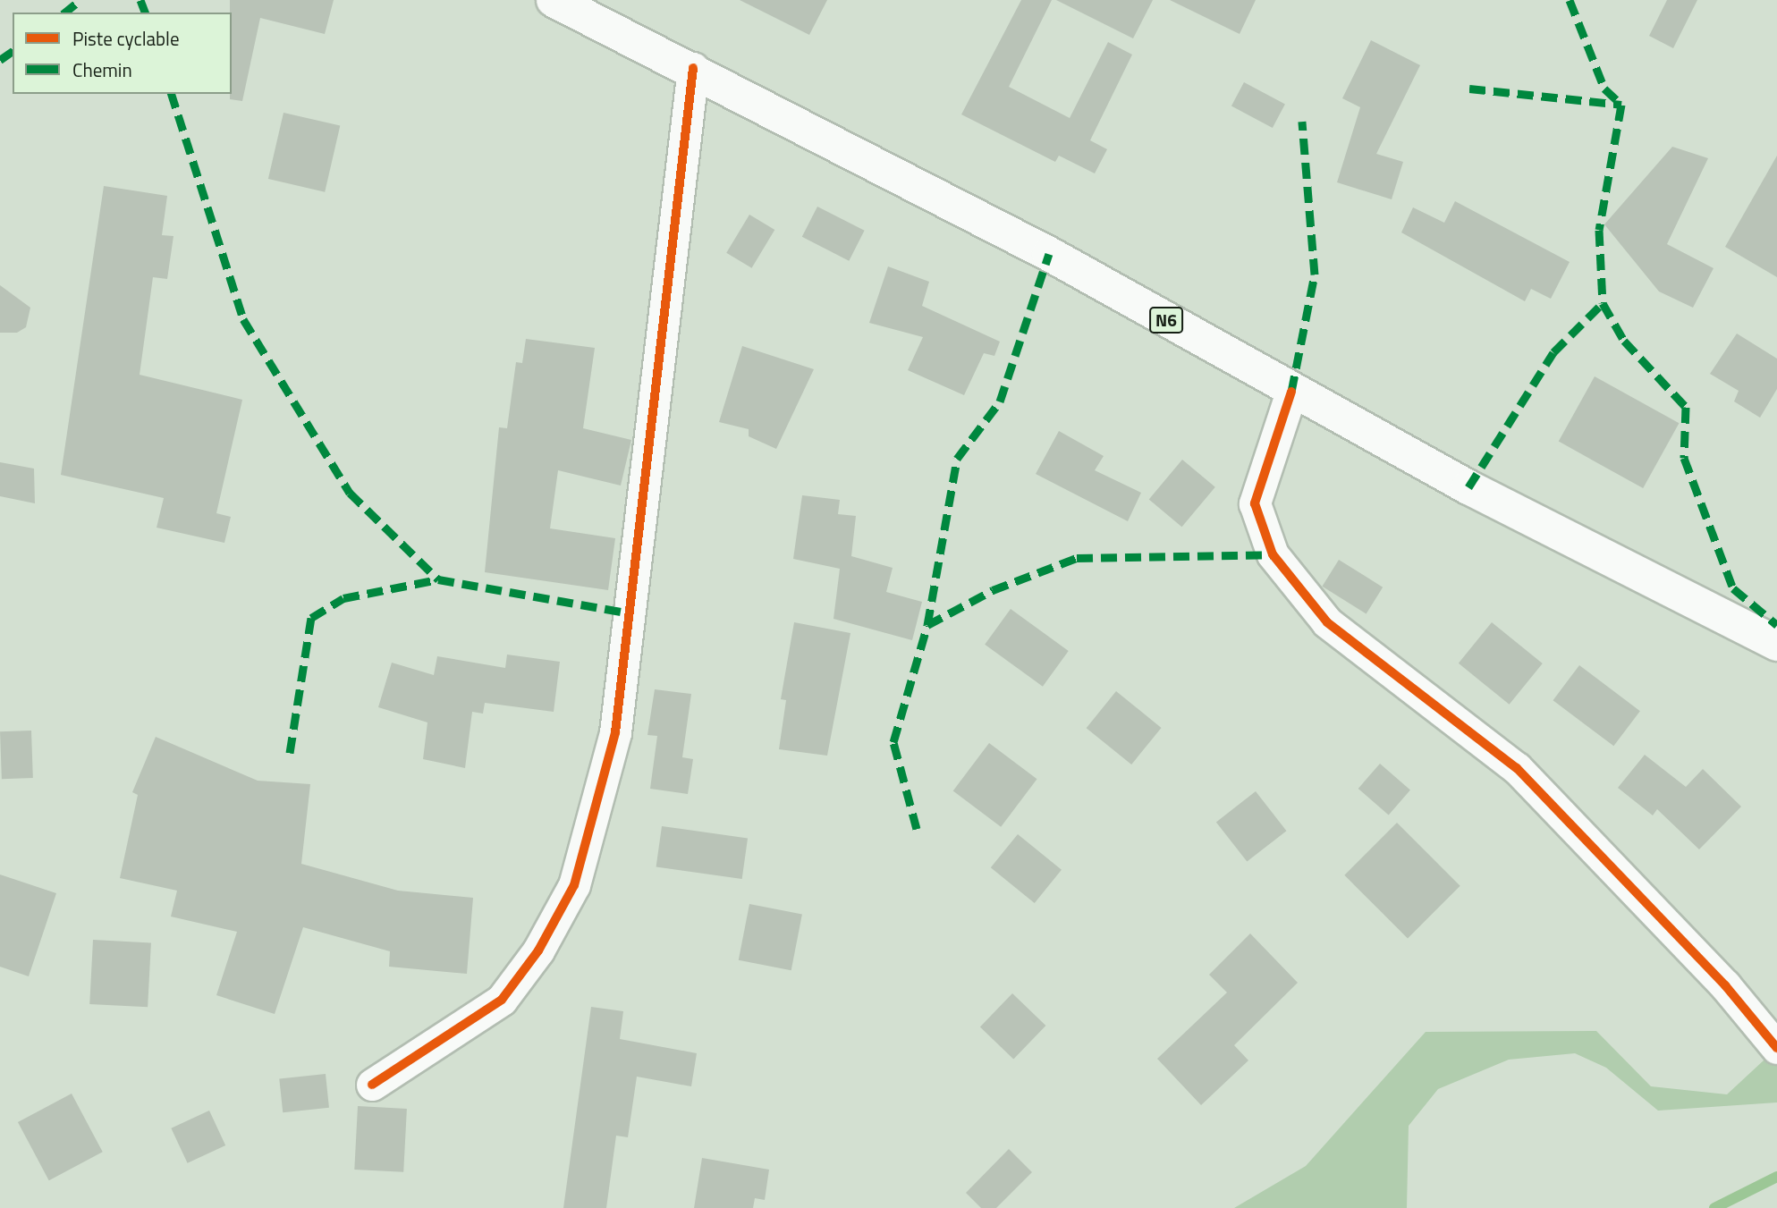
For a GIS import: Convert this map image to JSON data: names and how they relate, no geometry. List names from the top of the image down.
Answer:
{
  "streets": {
    "highway": ["N6"]
  },
  "legend": ["Piste cyclable", "Chemin"]
}
